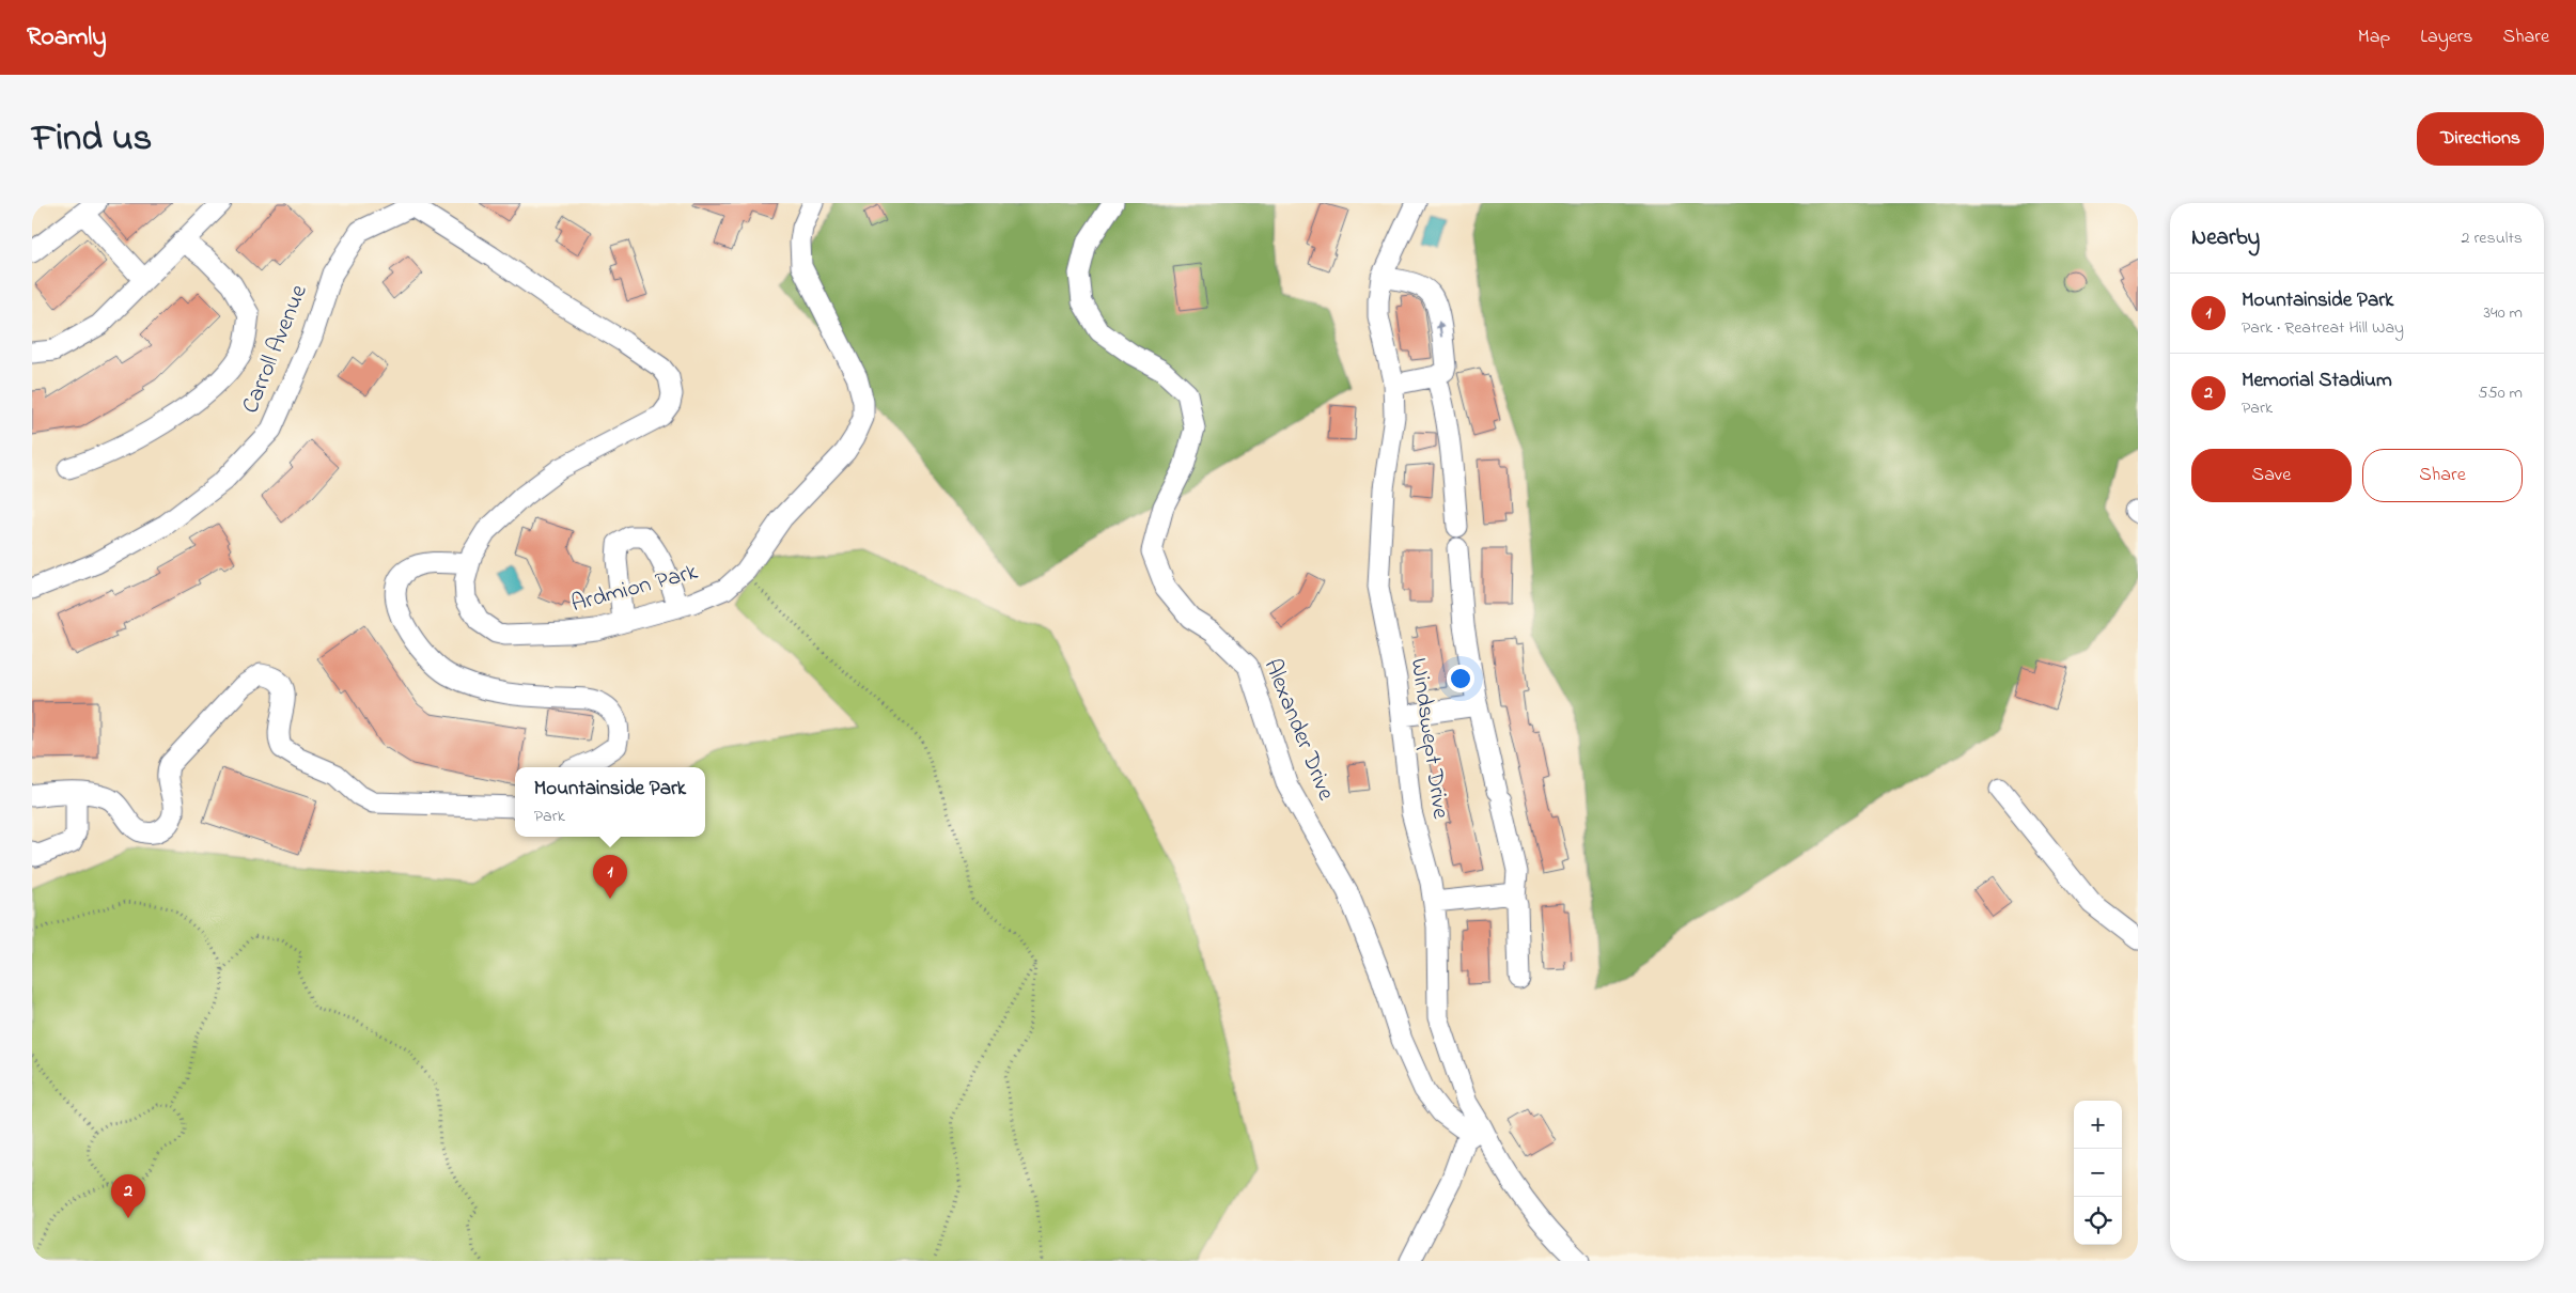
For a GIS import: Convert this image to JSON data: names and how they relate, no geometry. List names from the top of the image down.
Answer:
{
  "streets": {
    "street": [
      "Carroll Avenue",
      "Ardmion Park",
      "Alexander Drive",
      "Windswept Drive"
    ]
  },
  "crossings": [
    ["Carroll Avenue", "Ardmion Park"],
    ["Alexander Drive", "Windswept Drive"]
  ],
  "page": {
    "header": "Roamly",
    "nav": ["Map", "Layers", "Share"],
    "title": "Find us",
    "buttons": [
      "Directions",
      ["Save", "Share"]
    ],
    "heading": ["Nearby", "2 results"],
    "list": [
      {
        "mark": "1",
        "name": "Mountainside Park",
        "note": "Park · Reatreat Hill Way",
        "value": "340 m"
      },
      {
        "mark": "2",
        "name": "Memorial Stadium",
        "note": "Park",
        "value": "550 m"
      }
    ],
    "popup": ["Mountainside Park", "Park"],
    "pins": ["1", "2"],
    "map_buttons": ["+", "−"]
  }
}
